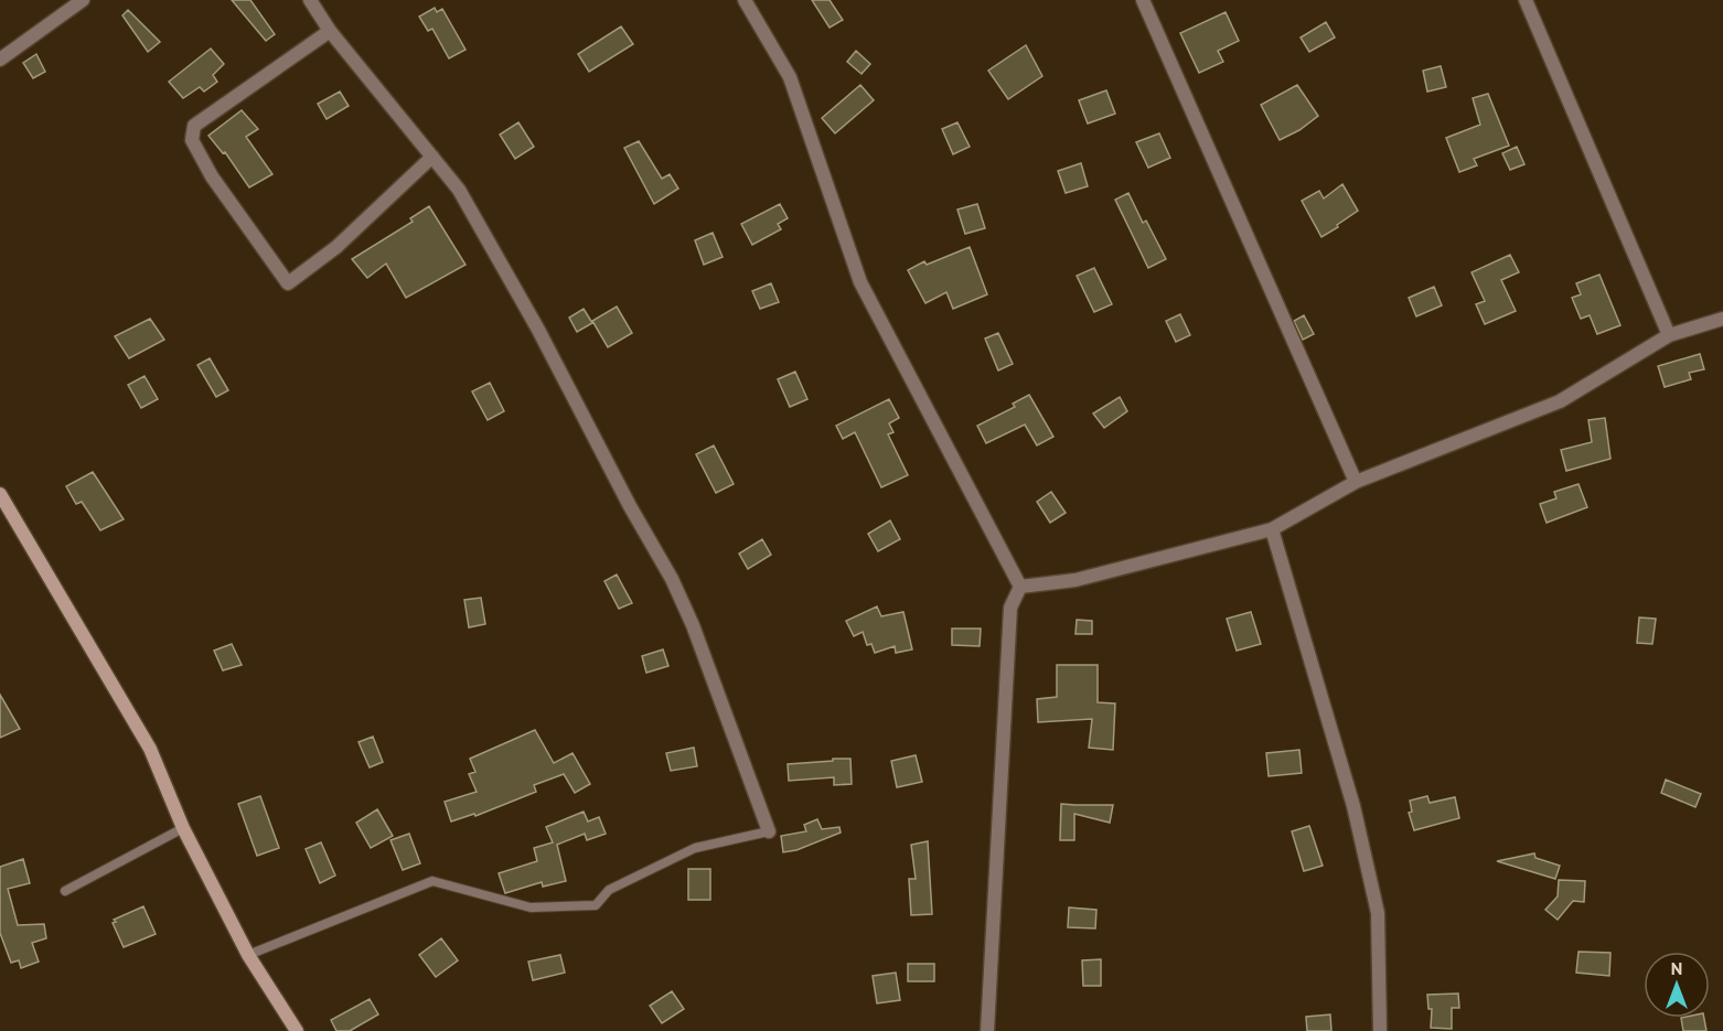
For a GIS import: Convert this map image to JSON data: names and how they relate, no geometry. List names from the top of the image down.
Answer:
{
  "north": "top"
}
